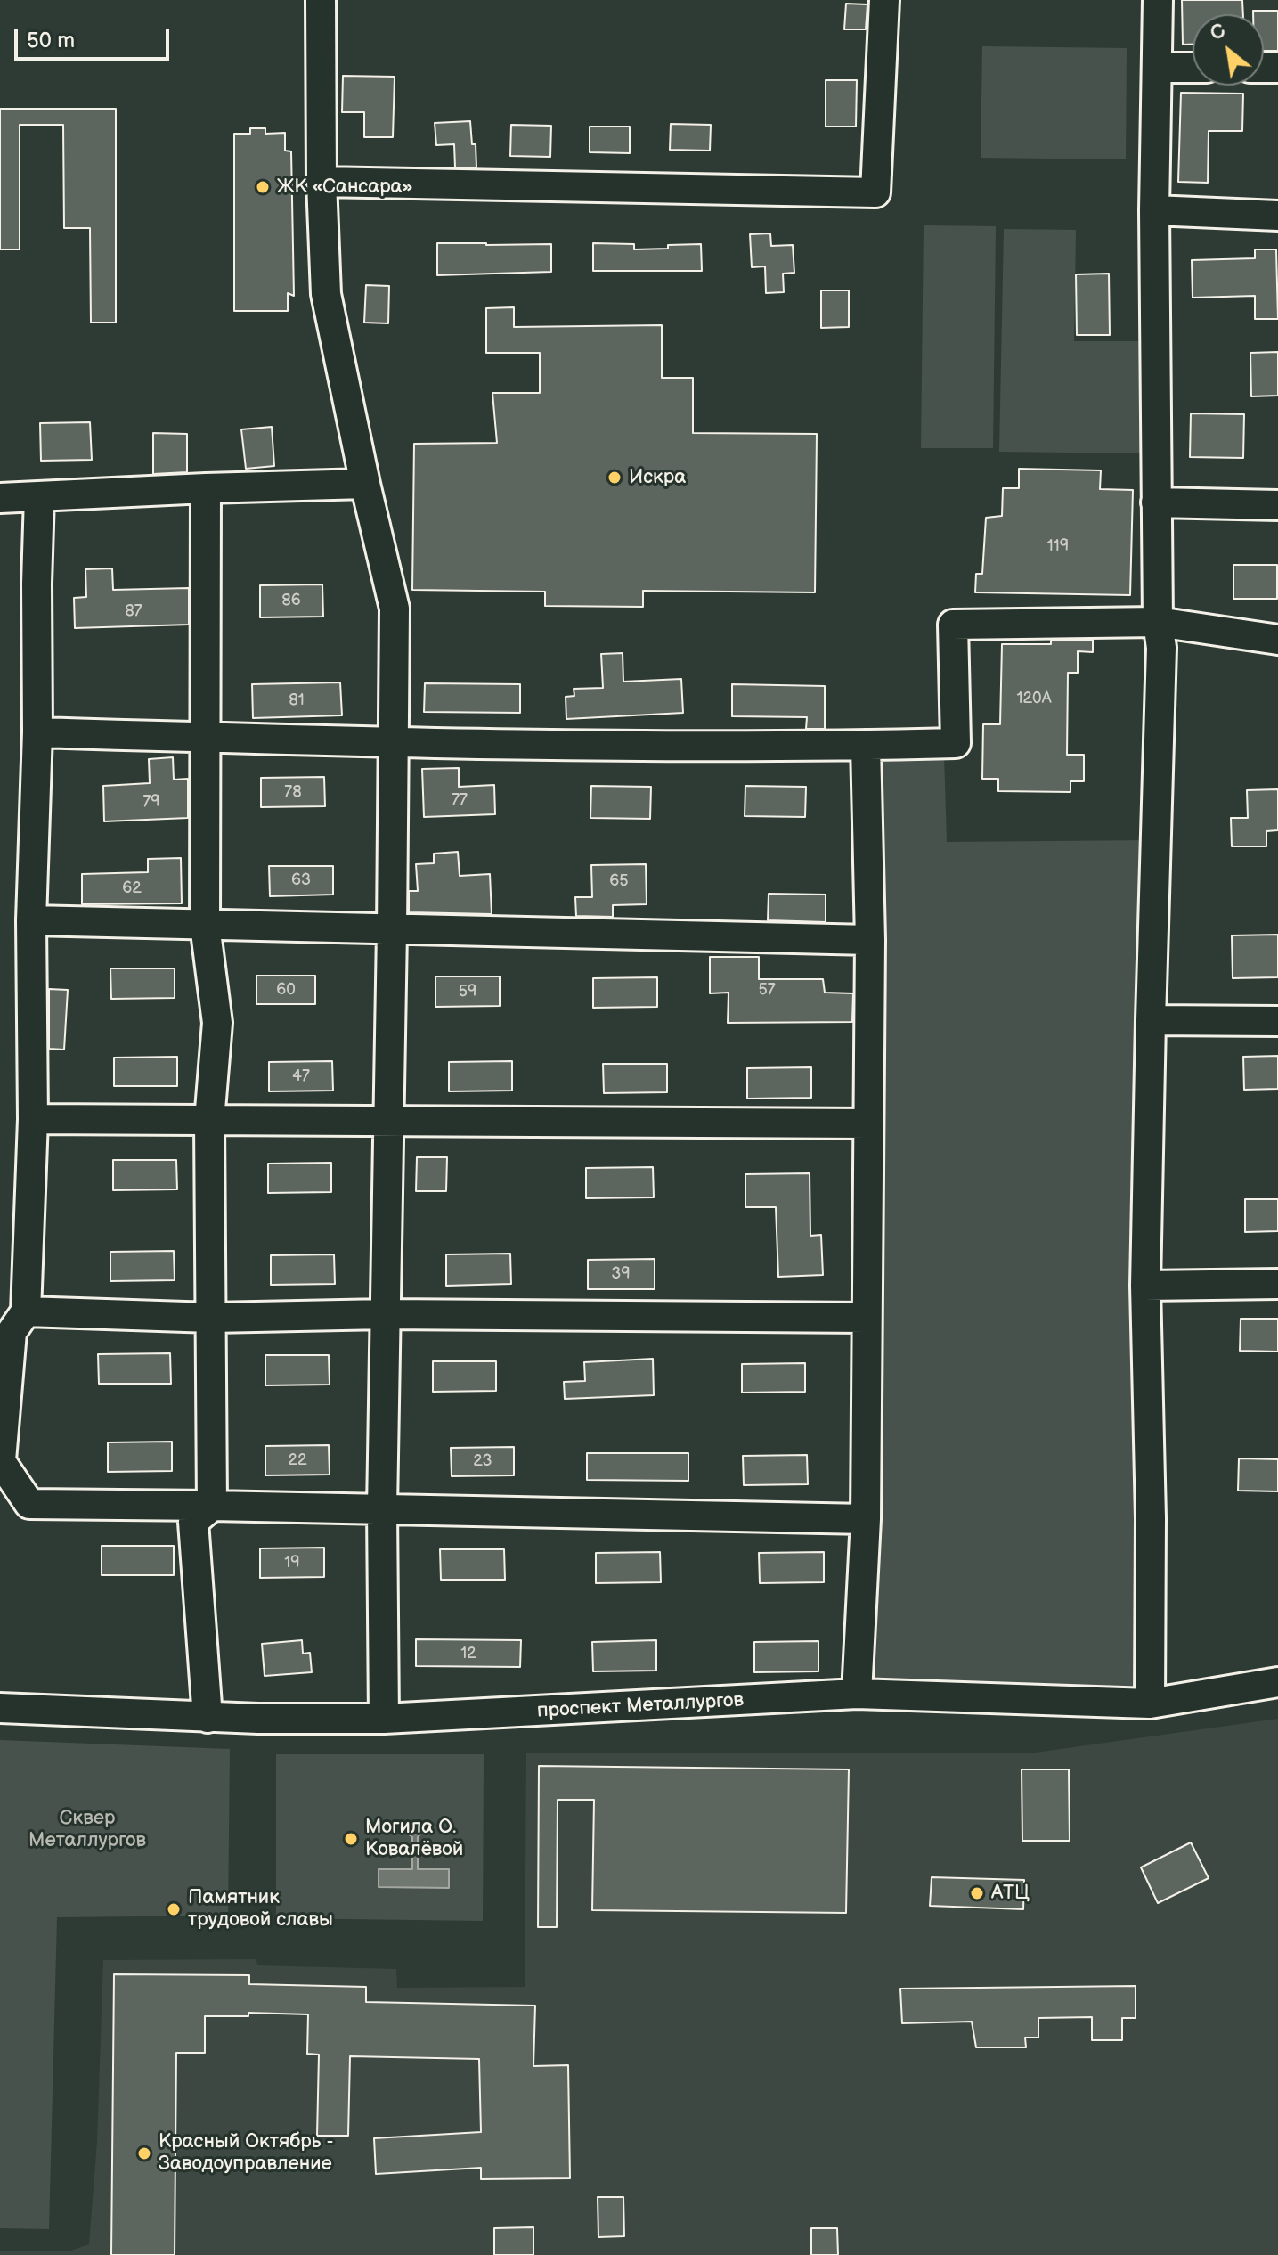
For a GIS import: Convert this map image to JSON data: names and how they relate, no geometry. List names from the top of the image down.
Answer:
{
  "streets": {
    "street": ["проспект Металлургов"]
  },
  "parks": ["Сквер Металлургов"],
  "places": [
    "ЖК «Сансара»",
    "Искра",
    "Могила О. Ковалёвой",
    "АТЦ",
    "Памятник трудовой славы",
    "Красный Октябрь - Заводоуправление"
  ],
  "house_numbers": [
    "119",
    "86",
    "87",
    "120А",
    "81",
    "78",
    "77",
    "79",
    "63",
    "65",
    "62",
    "60",
    "57",
    "59",
    "47",
    "39",
    "22",
    "23",
    "19",
    "12"
  ],
  "scale_bar": "50 m",
  "north": "top left"
}
